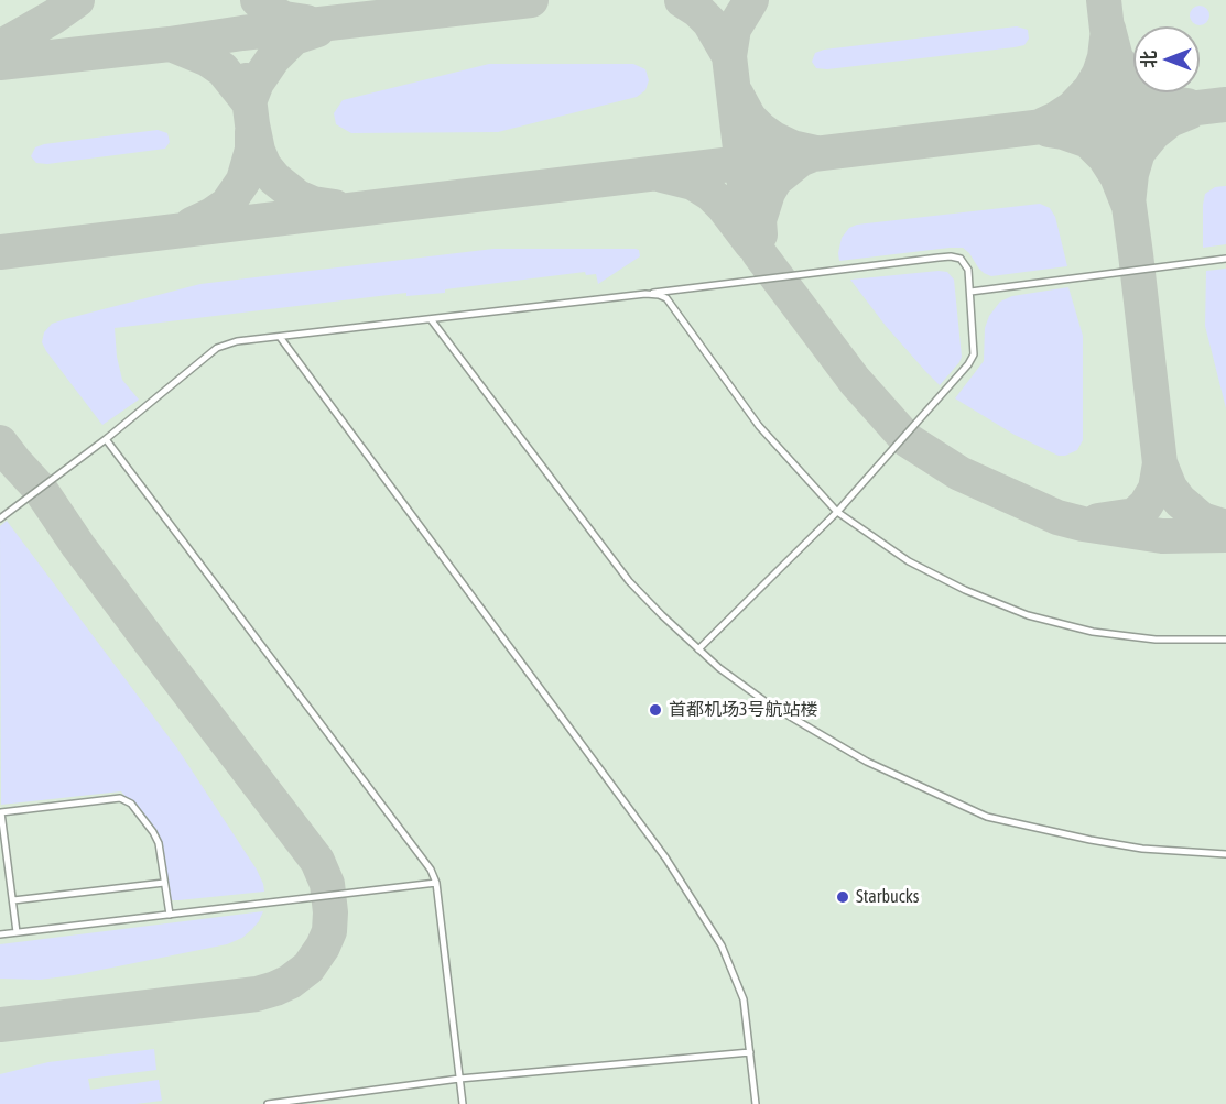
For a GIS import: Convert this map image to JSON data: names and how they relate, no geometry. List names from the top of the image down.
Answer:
{
  "places": ["首都机场3号航站楼", "Starbucks"],
  "north": "left"
}
